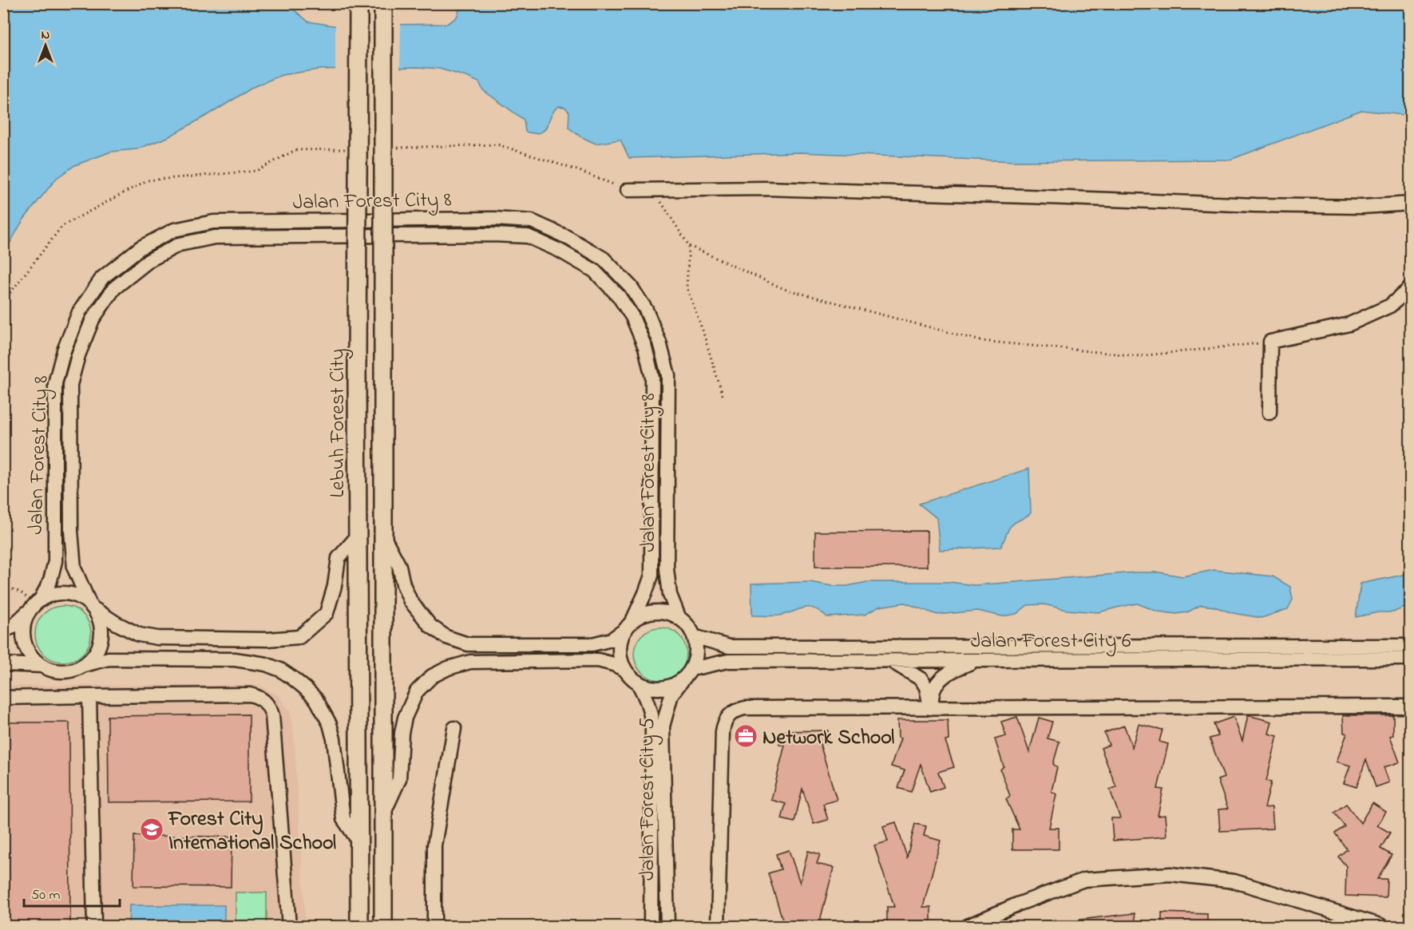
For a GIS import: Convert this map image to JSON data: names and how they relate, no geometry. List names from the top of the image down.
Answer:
{
  "streets": {
    "main road": ["Lebuh Forest City"],
    "street": ["Jalan Forest City 8", "Jalan Forest City 6", "Jalan Forest City 5"]
  },
  "crossings": [
    ["Jalan Forest City 8", "Jalan Forest City 6"],
    ["Jalan Forest City 8", "Jalan Forest City 5"],
    ["Jalan Forest City 6", "Jalan Forest City 5"]
  ],
  "places": {
    "office": ["Network School"],
    "school or university": ["Forest City International School"]
  },
  "scale_bar": "50 m",
  "north": "top"
}
